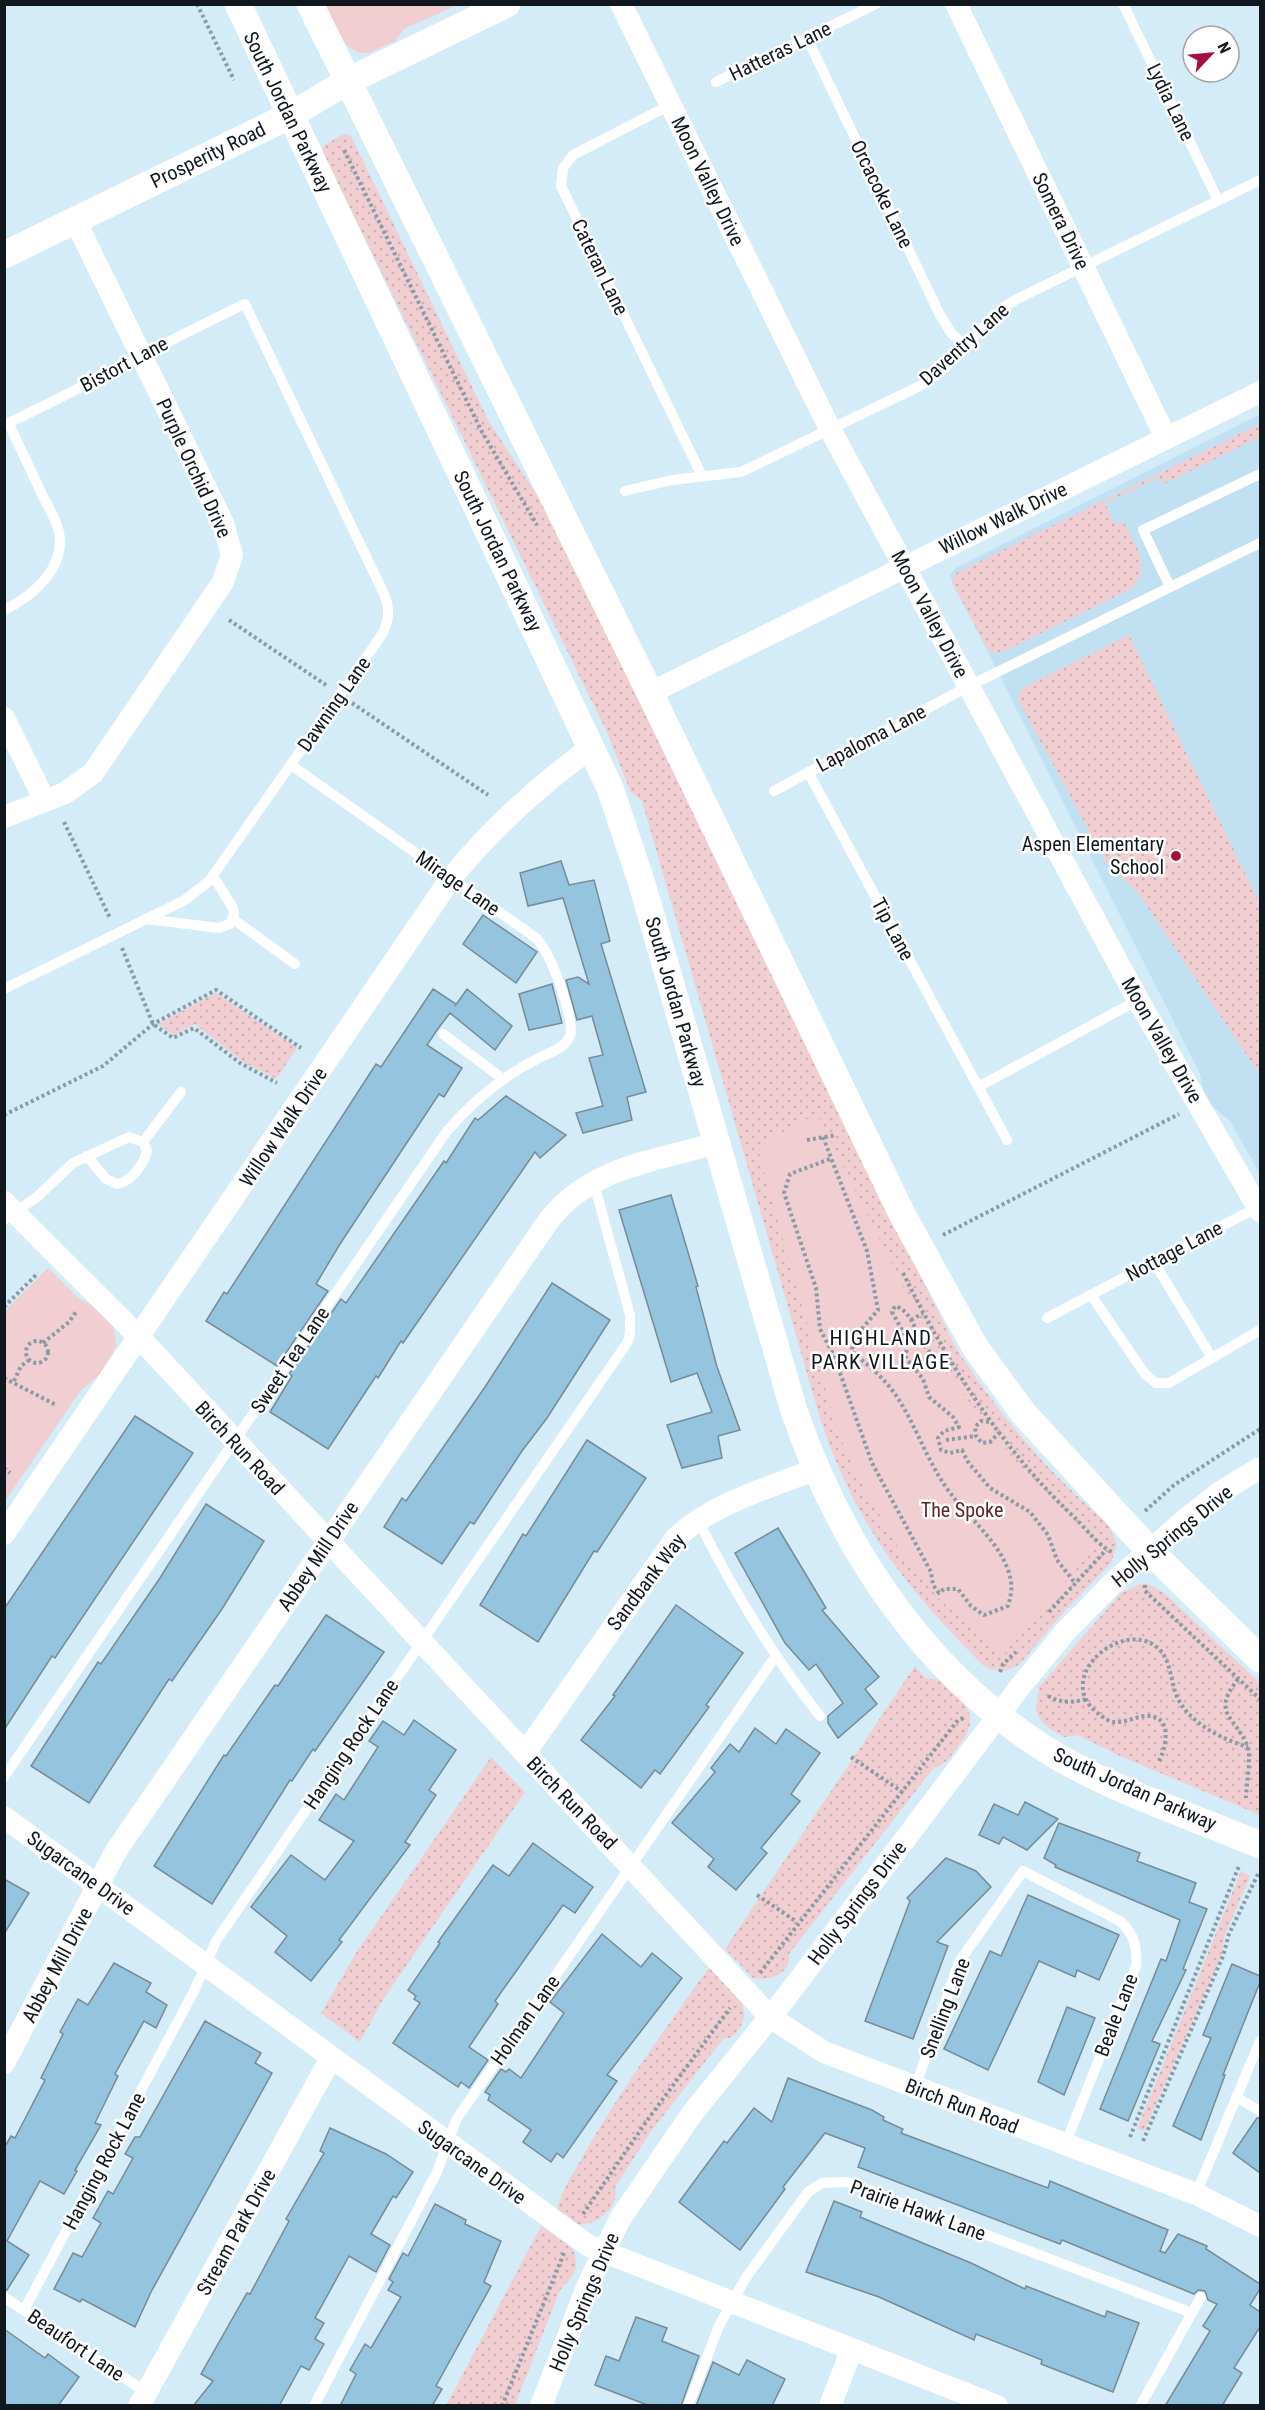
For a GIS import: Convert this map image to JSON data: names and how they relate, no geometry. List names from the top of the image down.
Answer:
{
  "streets": {
    "street": [
      "South Jordan Parkway",
      "Prosperity Road",
      "Moon Valley Drive",
      "Somera Drive",
      "Purple Orchid Drive",
      "Willow Walk Drive",
      "Birch Run Road",
      "Holly Springs Drive",
      "Abbey Mill Drive",
      "Sandbank Way",
      "Sugarcane Drive",
      "Stream Park Drive"
    ],
    "lane": [
      "Hatteras Lane",
      "Lydia Lane",
      "Orcacoke Lane",
      "Cateran Lane",
      "Daventry Lane",
      "Bistort Lane",
      "Dawning Lane",
      "Lapaloma Lane",
      "Mirage Lane",
      "Tip Lane",
      "Nottage Lane",
      "Sweet Tea Lane",
      "Hanging Rock Lane",
      "Snelling Lane",
      "Beale Lane",
      "Holman Lane",
      "Prairie Hawk Lane",
      "Beaufort Lane"
    ]
  },
  "crossings": [
    ["Hatteras Lane", "Orcacoke Lane"],
    ["Lydia Lane", "Daventry Lane"],
    ["South Jordan Parkway", "Prosperity Road"],
    ["South Jordan Parkway", "Willow Walk Drive"],
    ["South Jordan Parkway", "Holly Springs Drive"],
    ["South Jordan Parkway", "Abbey Mill Drive"],
    ["South Jordan Parkway", "Sandbank Way"],
    ["Prosperity Road", "Purple Orchid Drive"],
    ["Moon Valley Drive", "Cateran Lane"],
    ["Moon Valley Drive", "Daventry Lane"],
    ["Moon Valley Drive", "Willow Walk Drive"],
    ["Moon Valley Drive", "Lapaloma Lane"],
    ["Moon Valley Drive", "Nottage Lane"],
    ["Orcacoke Lane", "Daventry Lane"],
    ["Somera Drive", "Daventry Lane"],
    ["Somera Drive", "Willow Walk Drive"],
    ["Cateran Lane", "Daventry Lane"],
    ["Bistort Lane", "Purple Orchid Drive"],
    ["Bistort Lane", "Dawning Lane"],
    ["Willow Walk Drive", "Mirage Lane"],
    ["Willow Walk Drive", "Birch Run Road"],
    ["Dawning Lane", "Mirage Lane"],
    ["Lapaloma Lane", "Tip Lane"],
    ["Mirage Lane", "Sweet Tea Lane"],
    ["Sweet Tea Lane", "Birch Run Road"],
    ["Birch Run Road", "Holly Springs Drive"],
    ["Birch Run Road", "Abbey Mill Drive"],
    ["Birch Run Road", "Sandbank Way"],
    ["Birch Run Road", "Hanging Rock Lane"],
    ["Birch Run Road", "Snelling Lane"],
    ["Birch Run Road", "Beale Lane"],
    ["Birch Run Road", "Holman Lane"],
    ["Holly Springs Drive", "Sugarcane Drive"],
    ["Abbey Mill Drive", "Hanging Rock Lane"],
    ["Abbey Mill Drive", "Sugarcane Drive"],
    ["Hanging Rock Lane", "Sugarcane Drive"],
    ["Hanging Rock Lane", "Beaufort Lane"],
    ["Sugarcane Drive", "Holman Lane"],
    ["Sugarcane Drive", "Prairie Hawk Lane"],
    ["Sugarcane Drive", "Stream Park Drive"],
    ["Snelling Lane", "Beale Lane"],
    ["Stream Park Drive", "Beaufort Lane"]
  ],
  "districts": ["HIGHLAND PARK VILLAGE"],
  "parks": ["The Spoke"],
  "places": ["Aspen Elementary School"],
  "north": "top right"
}
